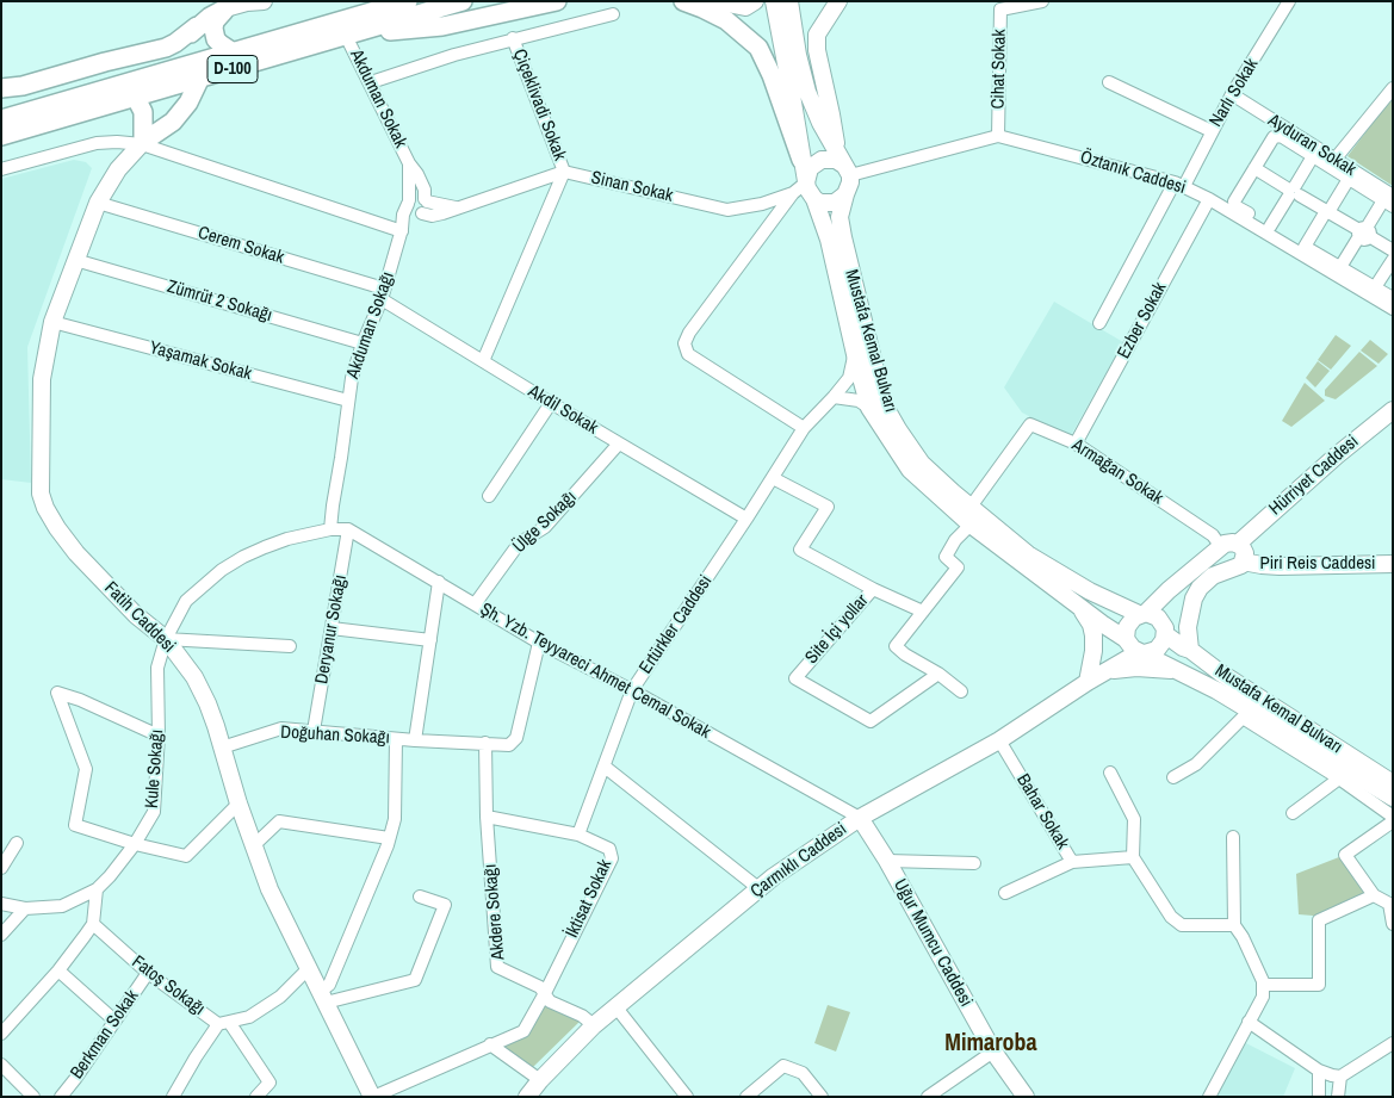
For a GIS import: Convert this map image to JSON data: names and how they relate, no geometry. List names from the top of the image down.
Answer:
{
  "streets": {
    "highway": ["D-100"],
    "main road": [
      "Mustafa Kemal Bulvarı",
      "Hürriyet Caddesi",
      "Piri Reis Caddesi",
      "Fatih Caddesi",
      "Çarmıklı Caddesi",
      "Uğur Mumcu Caddesi"
    ],
    "street": [
      "Cihat Sokak",
      "Narlı Sokak",
      "Akduman Sokak",
      "Çiçeklivadi Sokak",
      "Ayduran Sokak",
      "Öztanık Caddesi",
      "Sinan Sokak",
      "Cerem Sokak",
      "Zümrüt 2 Sokağı",
      "Ezber Sokak",
      "Akduman Sokağı",
      "Yaşamak Sokak",
      "Akdil Sokak",
      "Armağan Sokak",
      "Ülge Sokağı",
      "Ertürkler Caddesi",
      "Deryanur Sokağı",
      "Site İçi yollar",
      "Şh. Yzb. Teyyareci Ahmet Cemal Sokak",
      "Doğuhan Sokağı",
      "Kule Sokağı",
      "Bahar Sokak",
      "İktisat Sokak",
      "Akdere Sokağı",
      "Fatoş Sokağı",
      "Berkman Sokak"
    ]
  },
  "crossings": [
    ["D-100", "Akduman Sokak"],
    ["Cihat Sokak", "Öztanık Caddesi"],
    ["Narlı Sokak", "Ayduran Sokak"],
    ["Narlı Sokak", "Öztanık Caddesi"],
    ["Akduman Sokak", "Akduman Sokağı"],
    ["Çiçeklivadi Sokak", "Sinan Sokak"],
    ["Öztanık Caddesi", "Sinan Sokak"],
    ["Öztanık Caddesi", "Ezber Sokak"],
    ["Öztanık Caddesi", "Mustafa Kemal Bulvarı"],
    ["Sinan Sokak", "Mustafa Kemal Bulvarı"],
    ["Cerem Sokak", "Akduman Sokağı"],
    ["Cerem Sokak", "Akdil Sokak"],
    ["Cerem Sokak", "Fatih Caddesi"],
    ["Zümrüt 2 Sokağı", "Akduman Sokağı"],
    ["Zümrüt 2 Sokağı", "Fatih Caddesi"],
    ["Ezber Sokak", "Armağan Sokak"],
    ["Akduman Sokağı", "Yaşamak Sokak"],
    ["Akduman Sokağı", "Akdil Sokak"],
    ["Akduman Sokağı", "Kule Sokağı"],
    ["Mustafa Kemal Bulvarı", "Armağan Sokak"],
    ["Mustafa Kemal Bulvarı", "Ertürkler Caddesi"],
    ["Mustafa Kemal Bulvarı", "Çarmıklı Caddesi"],
    ["Yaşamak Sokak", "Fatih Caddesi"],
    ["Akdil Sokak", "Ülge Sokağı"],
    ["Akdil Sokak", "Ertürkler Caddesi"],
    ["Armağan Sokak", "Hürriyet Caddesi"],
    ["Armağan Sokak", "Piri Reis Caddesi"],
    ["Hürriyet Caddesi", "Piri Reis Caddesi"],
    ["Ülge Sokağı", "Şh. Yzb. Teyyareci Ahmet Cemal Sokak"],
    ["Fatih Caddesi", "Doğuhan Sokağı"],
    ["Fatih Caddesi", "Kule Sokağı"],
    ["Fatih Caddesi", "İktisat Sokak"],
    ["Ertürkler Caddesi", "Site İçi yollar"],
    ["Ertürkler Caddesi", "Şh. Yzb. Teyyareci Ahmet Cemal Sokak"],
    ["Ertürkler Caddesi", "İktisat Sokak"],
    ["Deryanur Sokağı", "Şh. Yzb. Teyyareci Ahmet Cemal Sokak"],
    ["Deryanur Sokağı", "Doğuhan Sokağı"],
    ["Şh. Yzb. Teyyareci Ahmet Cemal Sokak", "Doğuhan Sokağı"],
    ["Şh. Yzb. Teyyareci Ahmet Cemal Sokak", "Çarmıklı Caddesi"],
    ["Şh. Yzb. Teyyareci Ahmet Cemal Sokak", "Uğur Mumcu Caddesi"],
    ["Doğuhan Sokağı", "Akdere Sokağı"],
    ["Bahar Sokak", "Çarmıklı Caddesi"],
    ["Çarmıklı Caddesi", "Akdere Sokağı"],
    ["Çarmıklı Caddesi", "Uğur Mumcu Caddesi"],
    ["İktisat Sokak", "Akdere Sokağı"],
    ["Fatoş Sokağı", "Berkman Sokak"]
  ],
  "districts": ["Mimaroba"]
}
